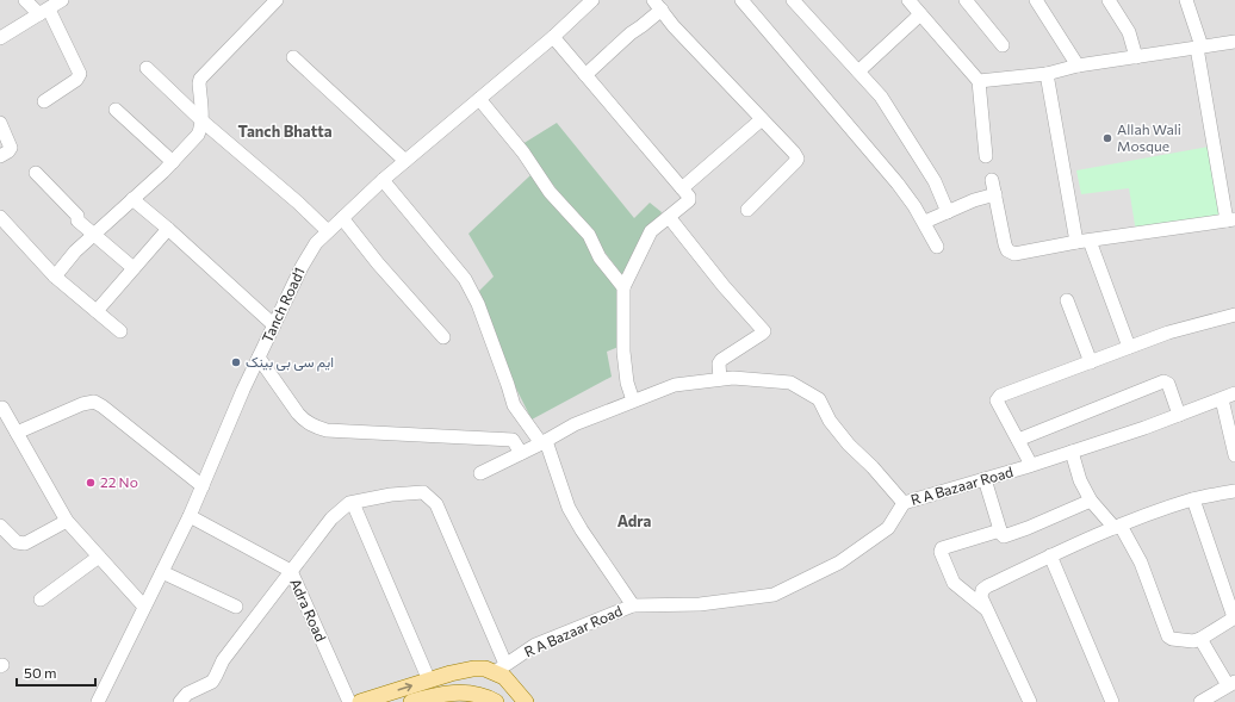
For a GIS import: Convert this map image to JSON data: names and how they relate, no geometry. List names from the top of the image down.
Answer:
{
  "streets": {
    "street": ["Tanch Road1", "R A Bazaar Road", "Adra Road"]
  },
  "crossings": [
    ["Tanch Road1", "Adra Road"]
  ],
  "districts": ["Tanch Bhatta", "Adra"],
  "places": ["Allah Wali Mosque", "ایم سی بی بینک", "22 No"],
  "scale_bar": "50 m"
}
